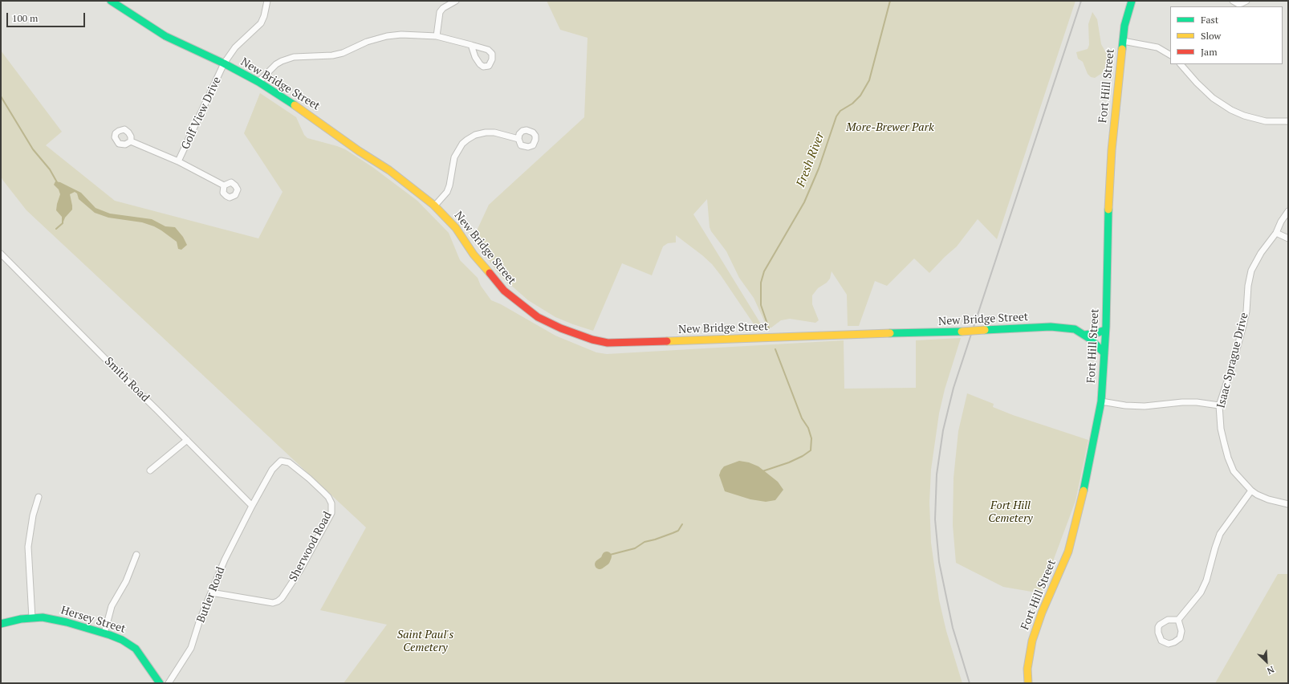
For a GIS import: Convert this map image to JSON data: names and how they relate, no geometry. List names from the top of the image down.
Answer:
{
  "streets": {
    "street": [
      "New Bridge Street",
      "Fort Hill Street",
      "Golf View Drive",
      "Isaac Sprague Drive",
      "Smith Road",
      "Sherwood Road",
      "Butler Road",
      "Hersey Street"
    ]
  },
  "crossings": [
    ["New Bridge Street", "Fort Hill Street"],
    ["New Bridge Street", "Golf View Drive"],
    ["Smith Road", "Sherwood Road"],
    ["Smith Road", "Butler Road"],
    ["Sherwood Road", "Butler Road"]
  ],
  "water": ["Fresh River"],
  "parks": ["More-Brewer Park", "Fort Hill Cemetery", "Saint Paul's Cemetery"],
  "legend": ["Fast", "Slow", "Jam"],
  "scale_bar": "100 m",
  "north": "bottom right"
}
